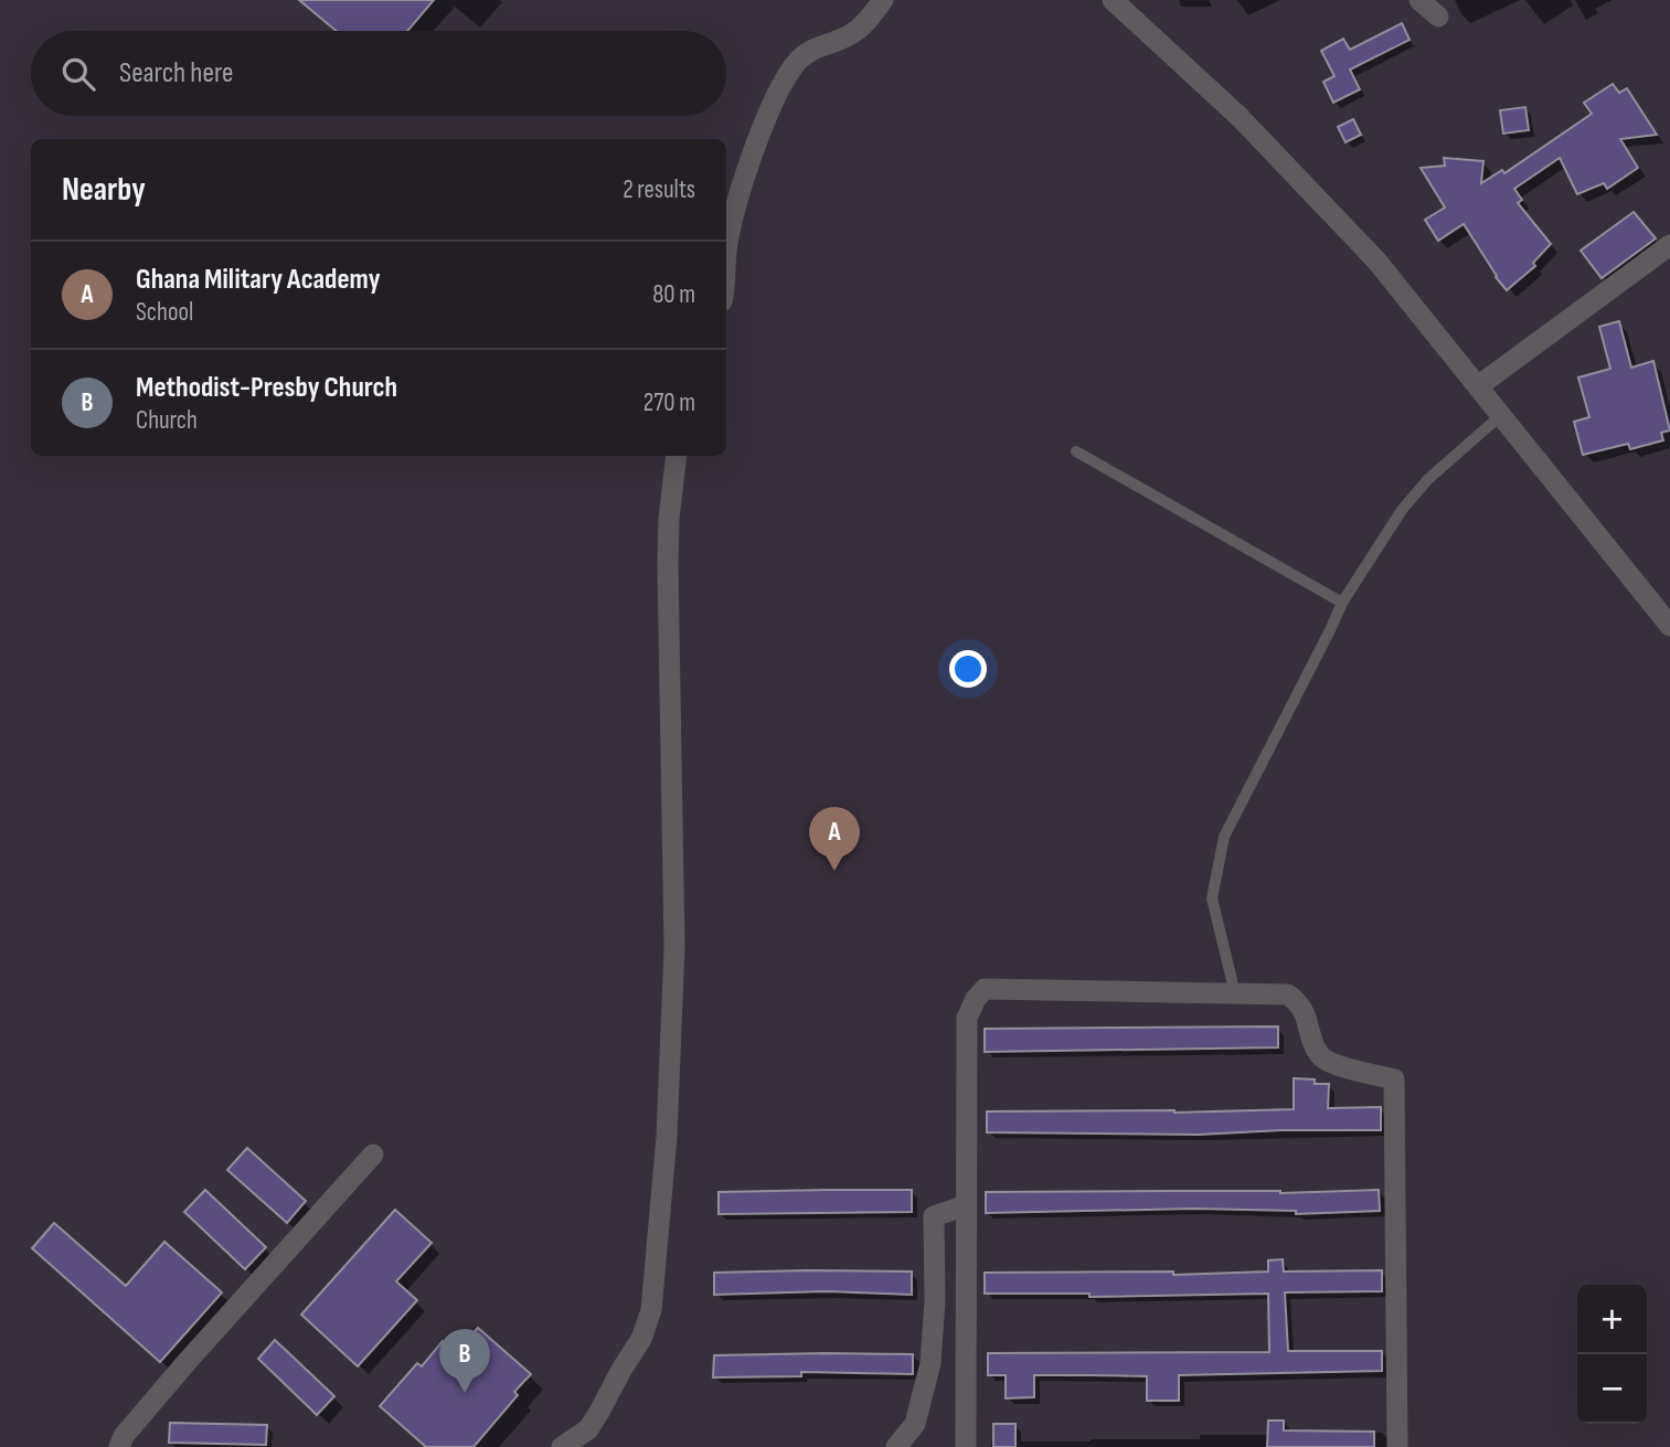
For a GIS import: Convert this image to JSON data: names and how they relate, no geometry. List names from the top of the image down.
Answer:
{
  "page": {
    "search": "Search here",
    "heading": ["Nearby", "2 results"],
    "list": [
      {
        "mark": "A",
        "name": "Ghana Military Academy",
        "note": "School",
        "value": "80 m"
      },
      {
        "mark": "B",
        "name": "Methodist-Presby Church",
        "note": "Church",
        "value": "270 m"
      }
    ],
    "pins": ["A", "B"],
    "map_buttons": ["+", "−"]
  }
}
